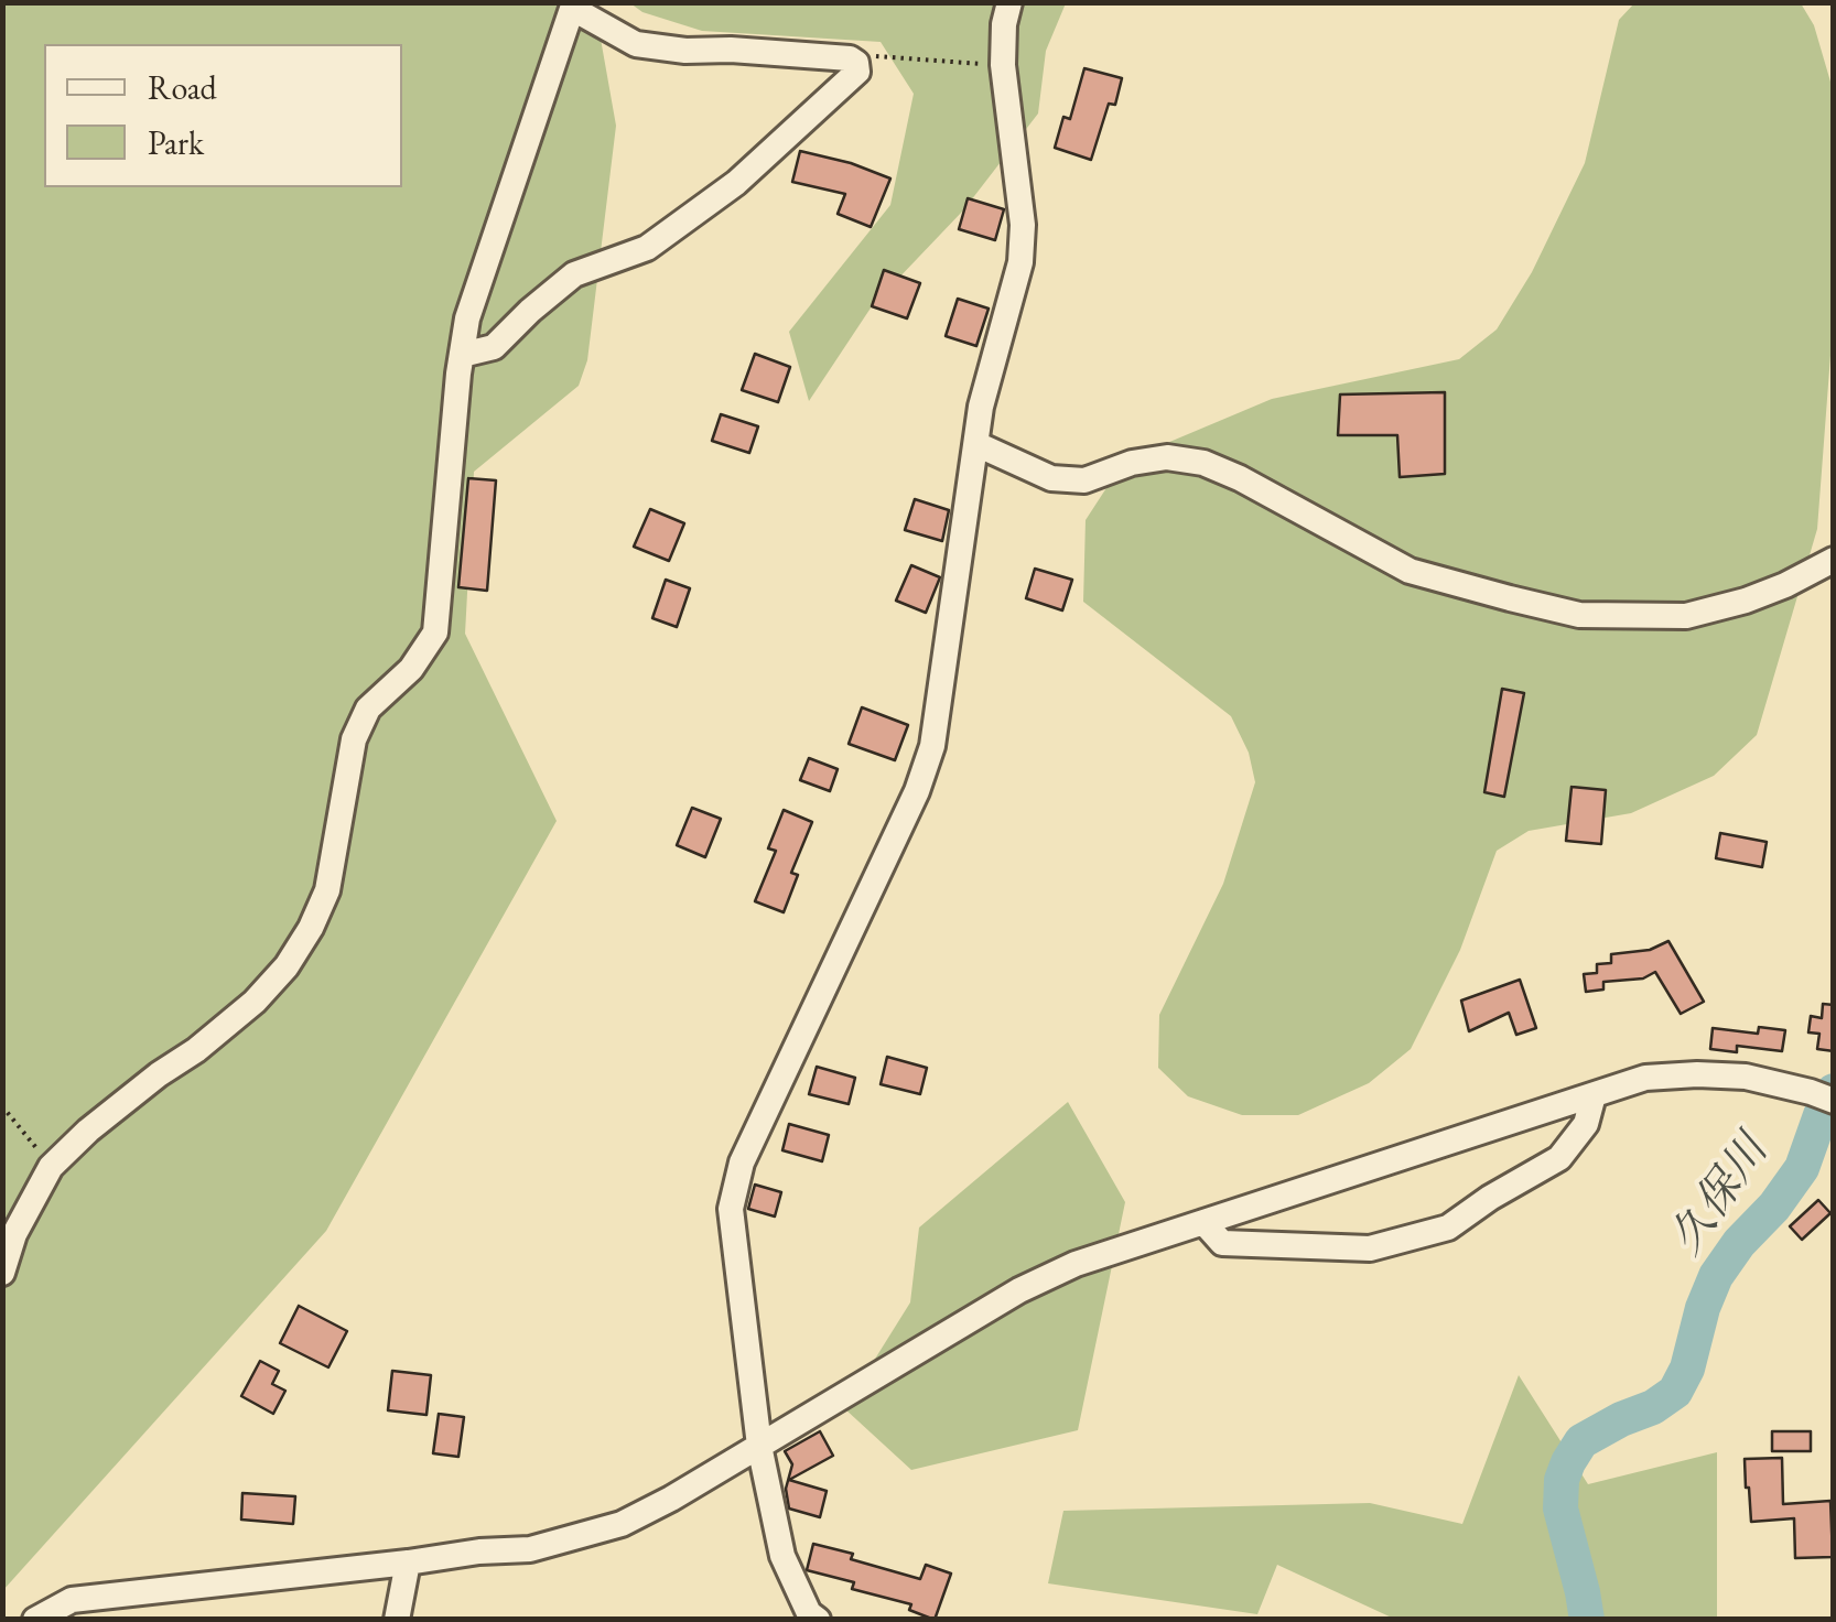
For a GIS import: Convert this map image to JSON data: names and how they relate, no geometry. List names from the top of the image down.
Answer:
{
  "water": ["久保川"],
  "legend": ["Road", "Park"]
}
